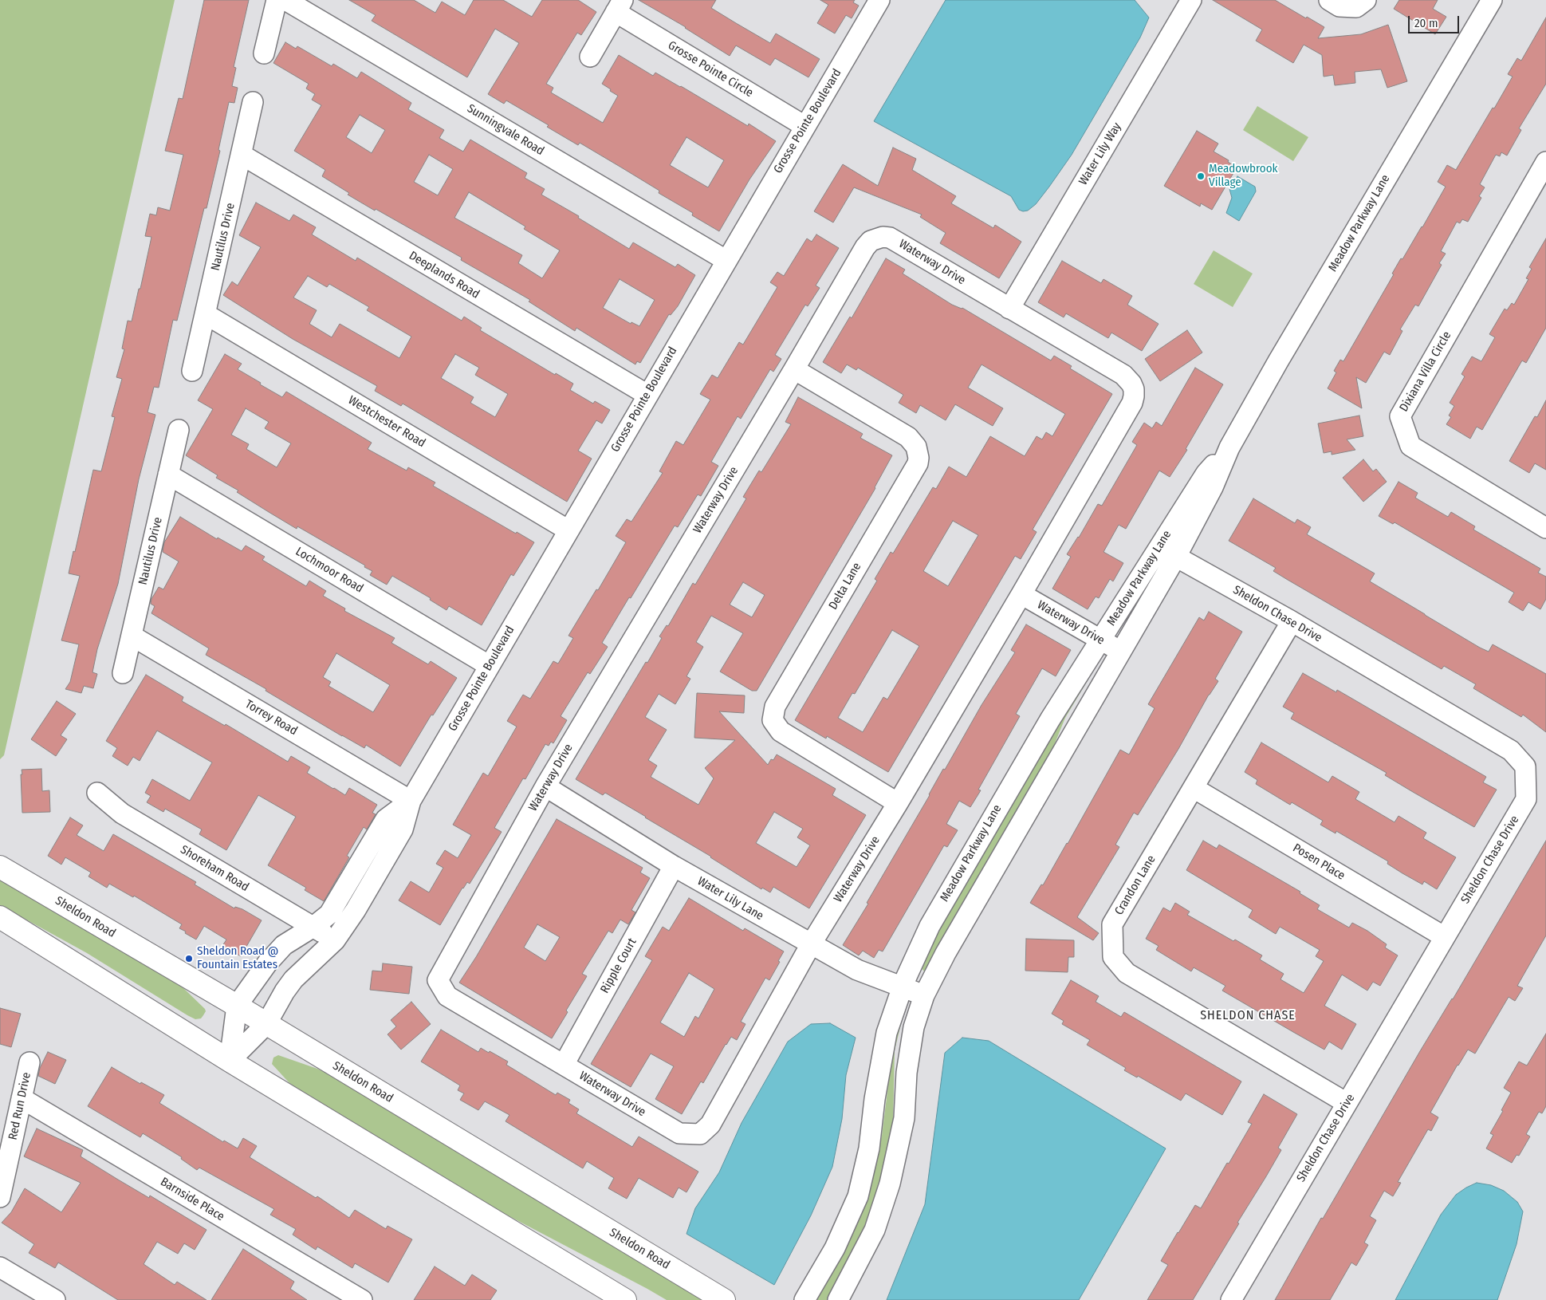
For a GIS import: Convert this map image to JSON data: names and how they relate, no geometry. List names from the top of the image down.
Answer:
{
  "streets": {
    "main road": ["Sheldon Road"],
    "street": [
      "Grosse Pointe Circle",
      "Grosse Pointe Boulevard",
      "Sunningvale Road",
      "Water Lily Way",
      "Meadow Parkway Lane",
      "Nautilus Drive",
      "Waterway Drive",
      "Deeplands Road",
      "Dixiana Villa Circle",
      "Westchester Road",
      "Lochmoor Road",
      "Delta Lane",
      "Sheldon Chase Drive",
      "Torrey Road",
      "Posen Place",
      "Shoreham Road",
      "Crandon Lane",
      "Water Lily Lane",
      "Ripple Court",
      "Red Run Drive",
      "Barnside Place"
    ]
  },
  "crossings": [
    ["Grosse Pointe Circle", "Grosse Pointe Boulevard"],
    ["Grosse Pointe Boulevard", "Sunningvale Road"],
    ["Grosse Pointe Boulevard", "Deeplands Road"],
    ["Grosse Pointe Boulevard", "Westchester Road"],
    ["Grosse Pointe Boulevard", "Lochmoor Road"],
    ["Grosse Pointe Boulevard", "Torrey Road"],
    ["Grosse Pointe Boulevard", "Shoreham Road"],
    ["Grosse Pointe Boulevard", "Sheldon Road"],
    ["Water Lily Way", "Waterway Drive"],
    ["Meadow Parkway Lane", "Waterway Drive"],
    ["Meadow Parkway Lane", "Sheldon Chase Drive"],
    ["Meadow Parkway Lane", "Water Lily Lane"],
    ["Nautilus Drive", "Deeplands Road"],
    ["Nautilus Drive", "Westchester Road"],
    ["Nautilus Drive", "Lochmoor Road"],
    ["Nautilus Drive", "Torrey Road"],
    ["Waterway Drive", "Delta Lane"],
    ["Waterway Drive", "Water Lily Lane"],
    ["Waterway Drive", "Ripple Court"],
    ["Sheldon Chase Drive", "Posen Place"],
    ["Sheldon Chase Drive", "Crandon Lane"],
    ["Posen Place", "Crandon Lane"],
    ["Water Lily Lane", "Ripple Court"],
    ["Red Run Drive", "Barnside Place"]
  ],
  "districts": ["SHELDON CHASE"],
  "places": ["Meadowbrook Village", "Sheldon Road @ Fountain Estates"],
  "scale_bar": "20 m"
}
